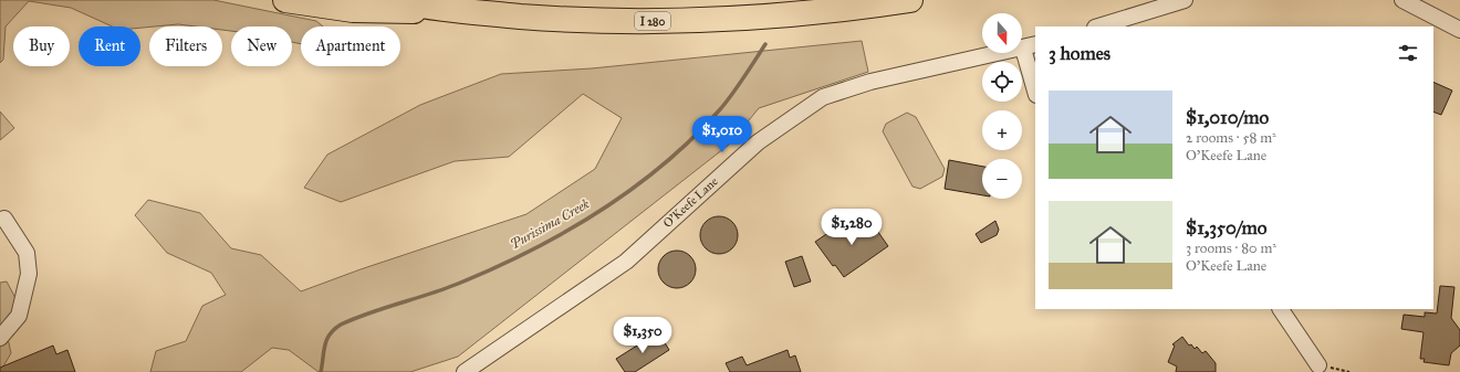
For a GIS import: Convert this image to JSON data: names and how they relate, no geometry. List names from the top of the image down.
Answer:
{
  "streets": {
    "highway": ["I 280"],
    "street": ["O'Keefe Lane"]
  },
  "water": ["Purissima Creek"],
  "north": "bottom",
  "page": {
    "map_buttons": ["+", "−"],
    "chip": [
      "Buy",
      "Rent",
      "Filters",
      "New",
      "Apartment"
    ],
    "heading": "3 homes",
    "list": [
      {
        "name": "$1,010/mo",
        "note": "2 rooms · 58 m² · O'Keefe Lane"
      },
      {
        "name": "$1,350/mo",
        "note": "3 rooms · 80 m² · O'Keefe Lane"
      }
    ],
    "price": ["$1,010", "$1,280", "$1,350"]
  }
}
